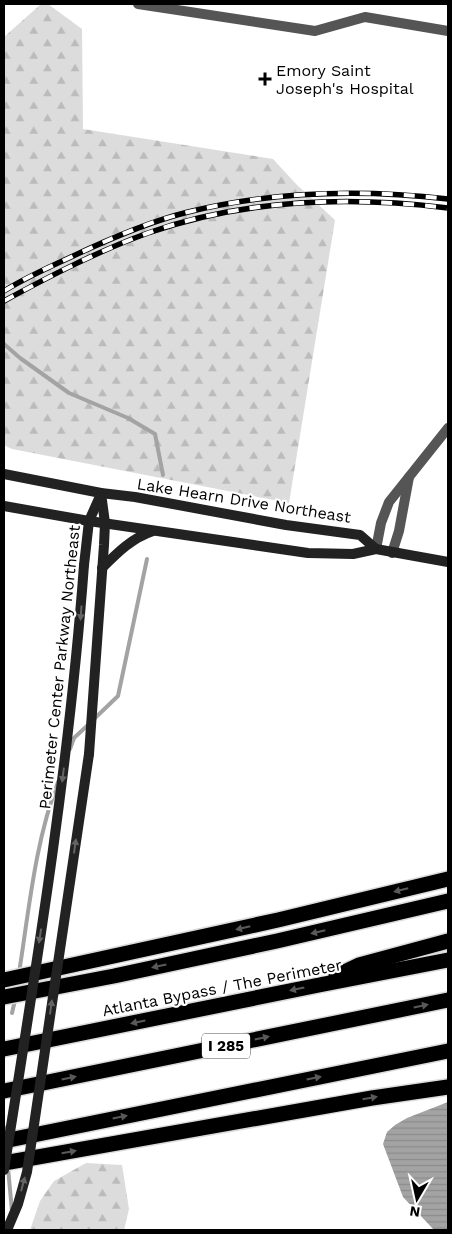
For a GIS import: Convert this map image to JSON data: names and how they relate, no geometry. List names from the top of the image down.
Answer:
{
  "streets": {
    "highway": ["Atlanta Bypass / The Perimeter", "I 285"],
    "main road": ["Lake Hearn Drive Northeast", "Perimeter Center Parkway Northeast"]
  },
  "crossings": [
    ["Lake Hearn Drive Northeast", "Perimeter Center Parkway Northeast"]
  ],
  "places": {
    "health": ["Emory Saint Joseph's Hospital"]
  },
  "north": "bottom"
}
